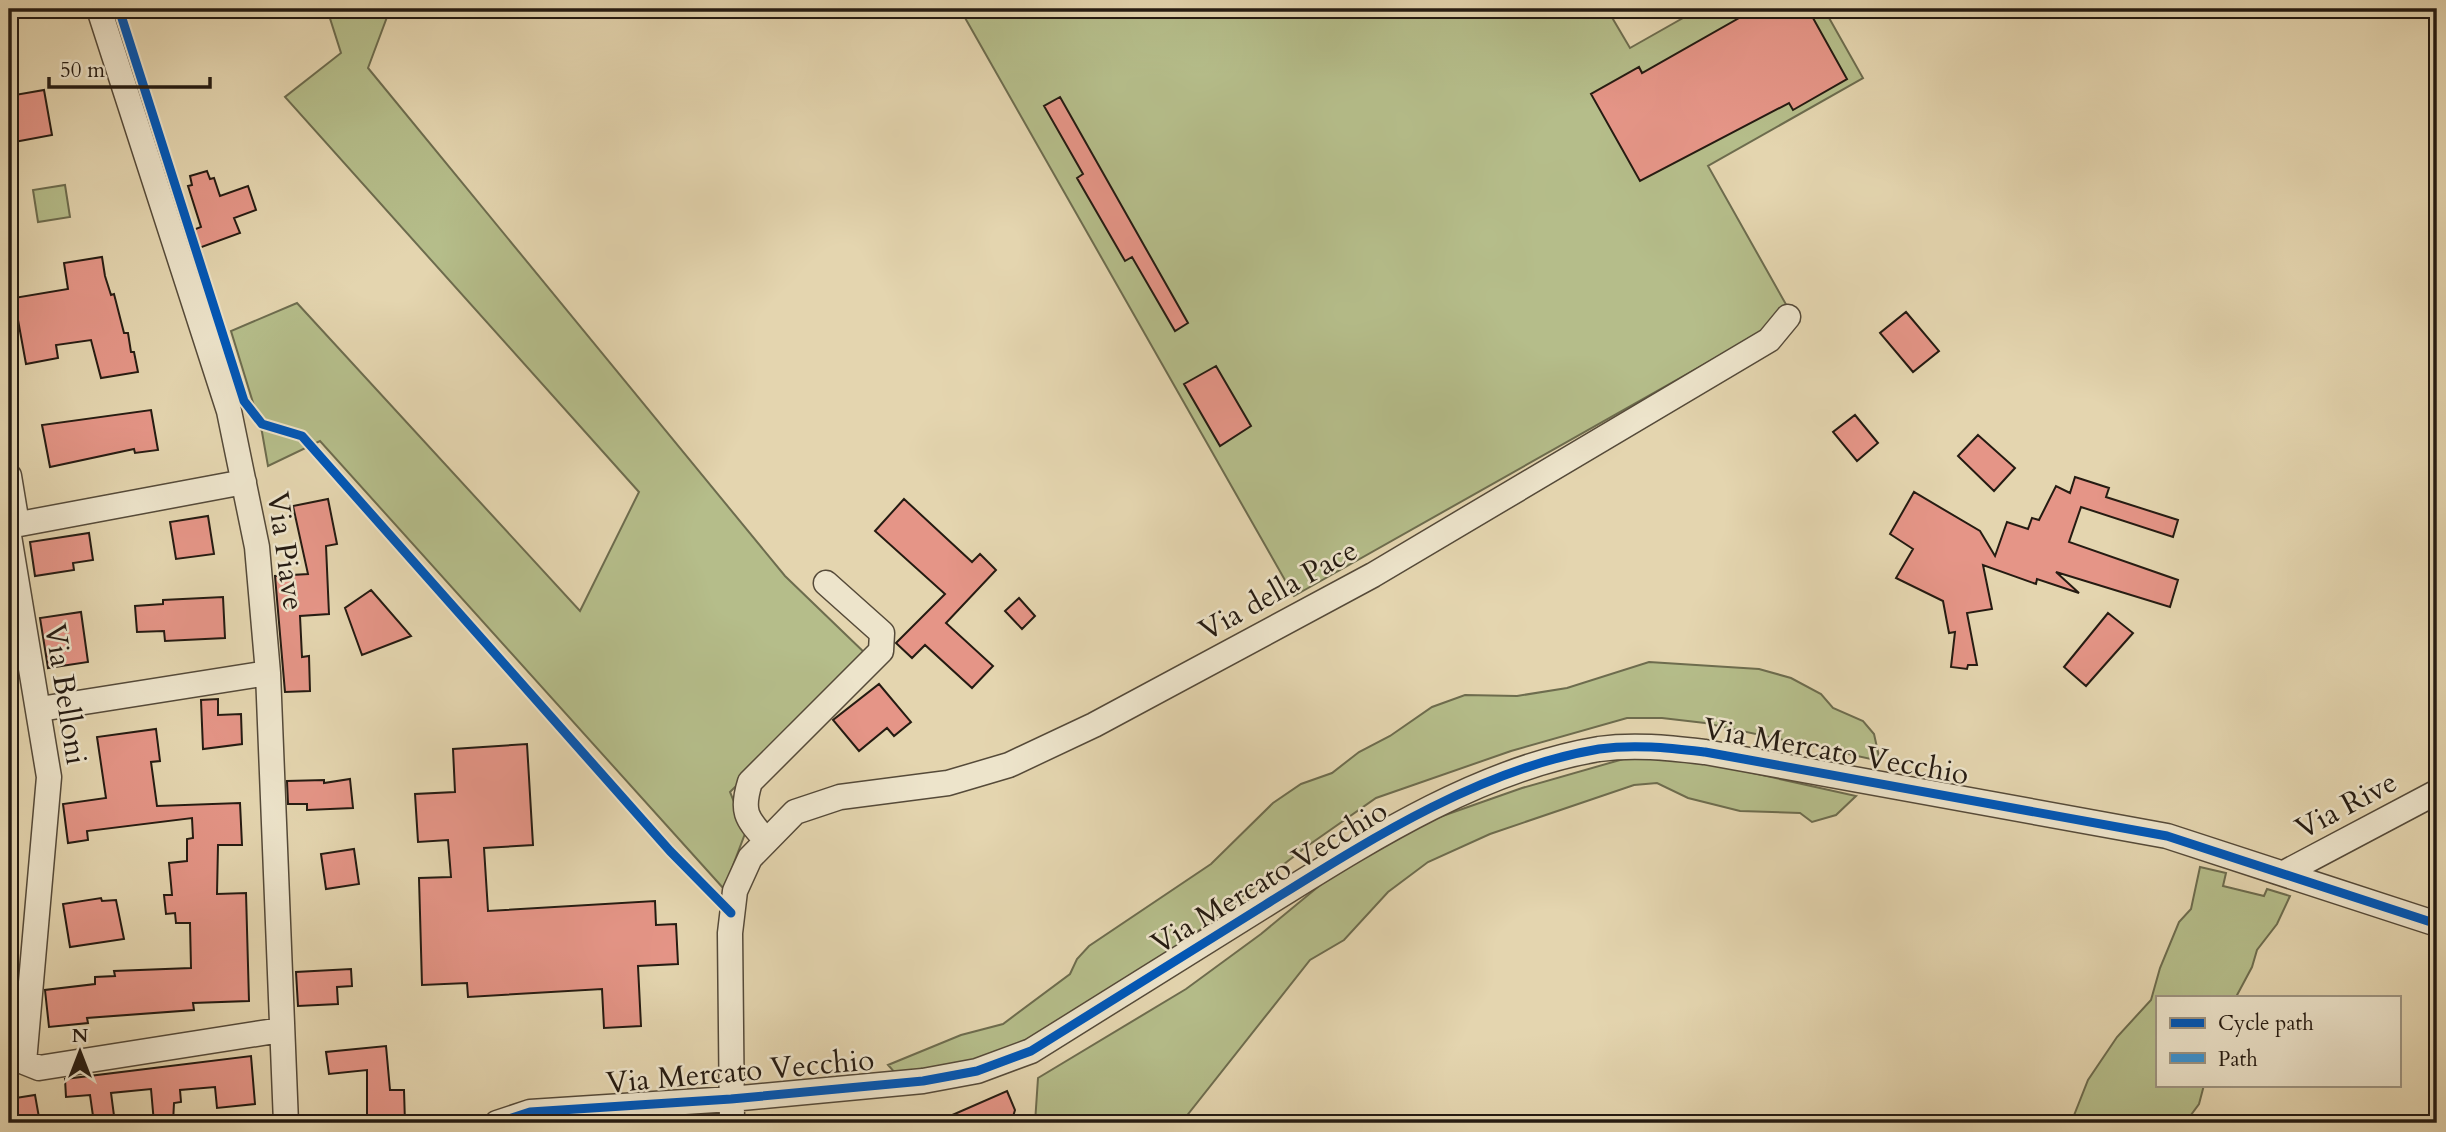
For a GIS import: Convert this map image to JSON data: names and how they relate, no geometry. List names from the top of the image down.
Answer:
{
  "streets": {
    "street": [
      "Via Piave",
      "Via della Pace",
      "Via Belloni",
      "Via Mercato Vecchio",
      "Via Rive"
    ]
  },
  "crossings": [
    ["Via Piave", "Via Belloni"],
    ["Via della Pace", "Via Mercato Vecchio"],
    ["Via Mercato Vecchio", "Via Rive"]
  ],
  "legend": ["Cycle path", "Path"],
  "scale_bar": "50 m",
  "north": "top"
}
